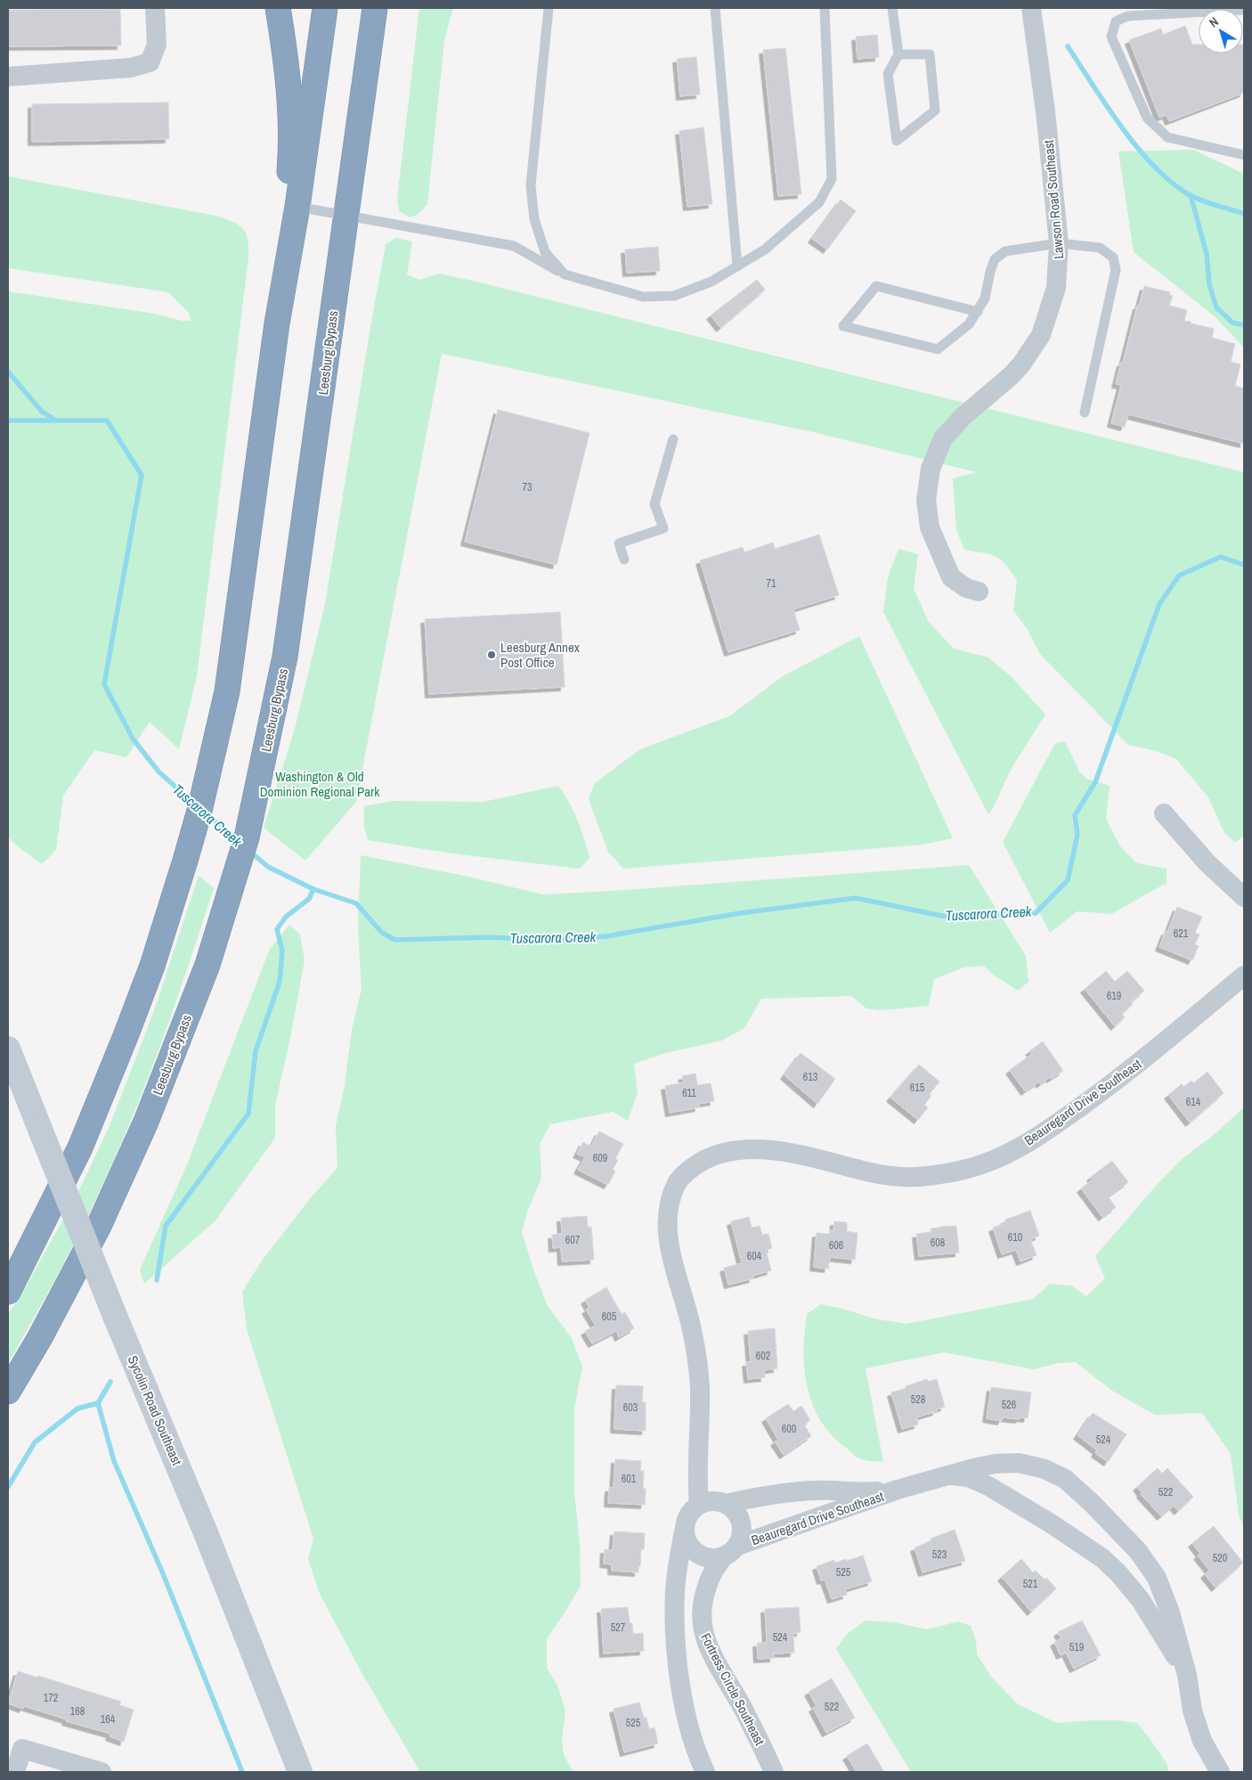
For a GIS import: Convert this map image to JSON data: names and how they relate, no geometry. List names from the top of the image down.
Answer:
{
  "streets": {
    "highway": ["Leesburg Bypass"],
    "main road": ["Sycolin Road Southeast"],
    "street": ["Lawson Road Southeast", "Beauregard Drive Southeast", "Fortress Circle Southeast"]
  },
  "crossings": [
    ["Beauregard Drive Southeast", "Fortress Circle Southeast"]
  ],
  "water": ["Tuscarora Creek"],
  "parks": ["Washington & Old Dominion Regional Park"],
  "places": ["Leesburg Annex Post Office"],
  "house_numbers": [
    "73",
    "71",
    "621",
    "619",
    "613",
    "615",
    "611",
    "614",
    "609",
    "610",
    "607",
    "608",
    "606",
    "604",
    "605",
    "602",
    "528",
    "526",
    "603",
    "600",
    "524",
    "601",
    "522",
    "523",
    "520",
    "525",
    "521",
    "527",
    "524",
    "519",
    "172",
    "522",
    "168",
    "164",
    "525"
  ],
  "north": "top left"
}
